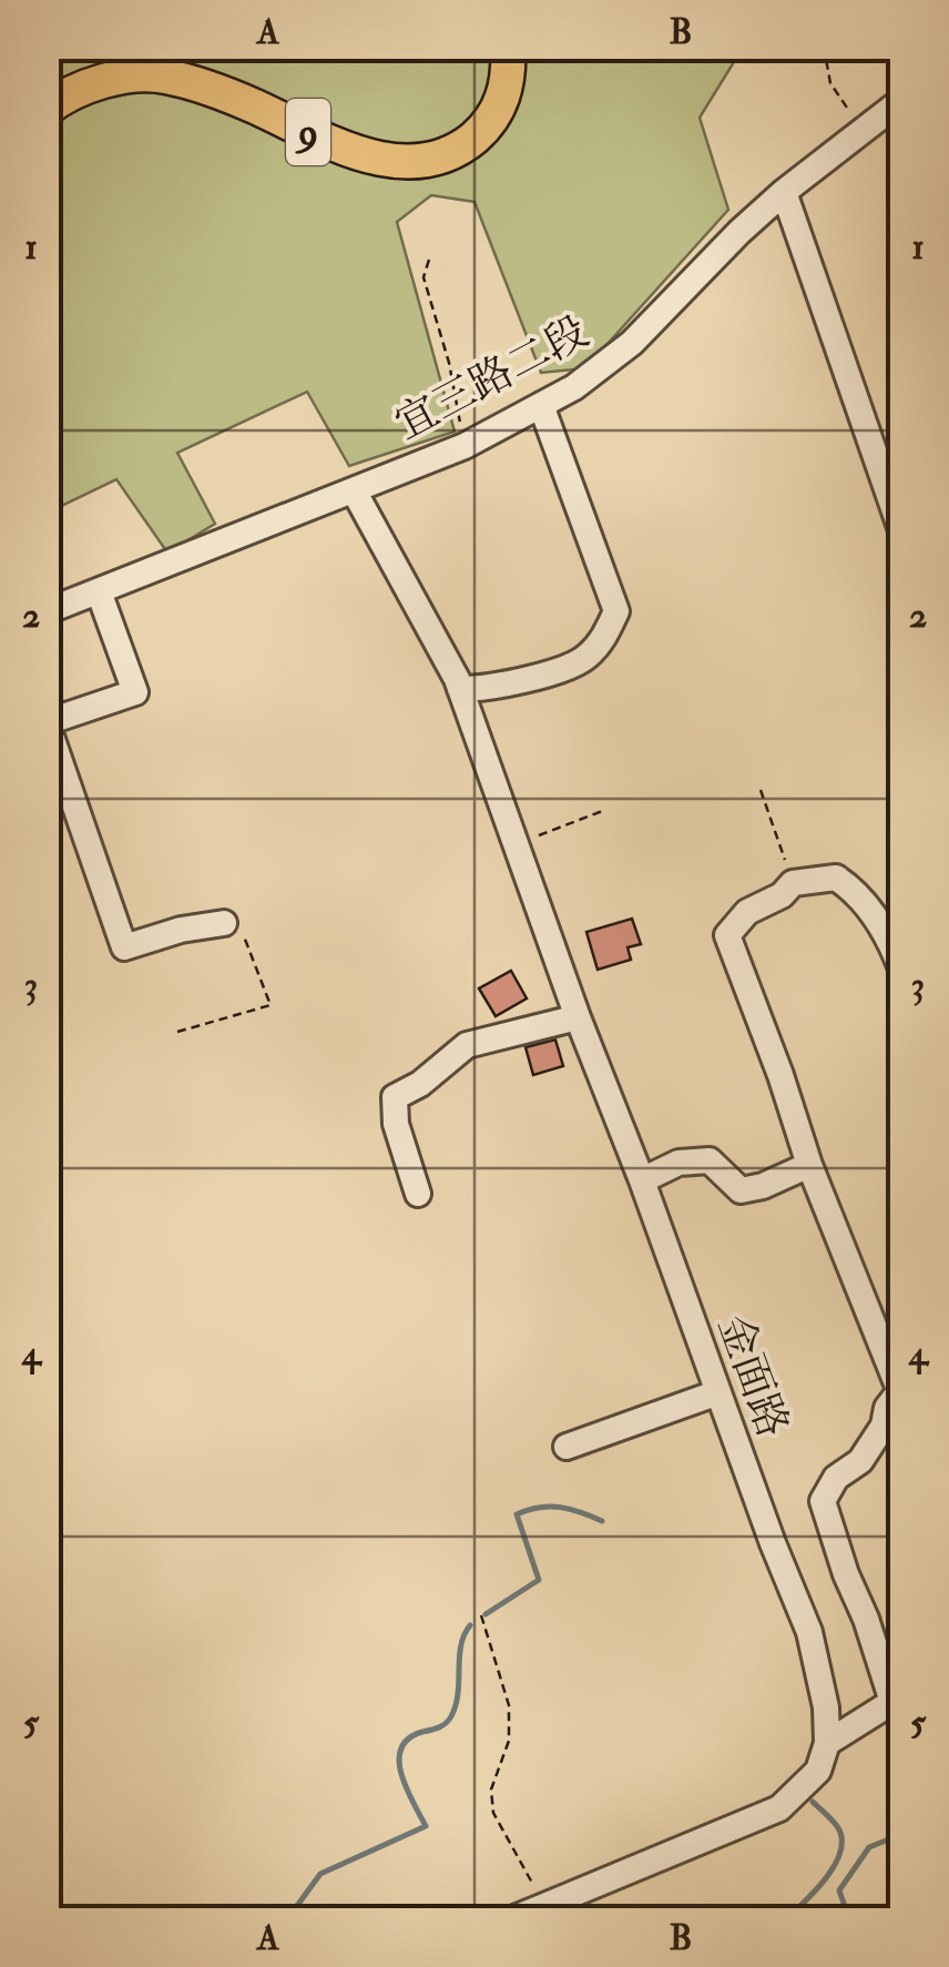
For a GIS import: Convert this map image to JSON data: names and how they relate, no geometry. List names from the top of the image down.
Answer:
{
  "streets": {
    "main road": ["9"],
    "street": ["宜三路二段", "金面路"]
  },
  "crossings": [
    ["宜三路二段", "金面路"]
  ],
  "grid": {
    "columns": ["A", "B"],
    "rows": [
      "1",
      "2",
      "3",
      "4",
      "5"
    ]
  }
}
